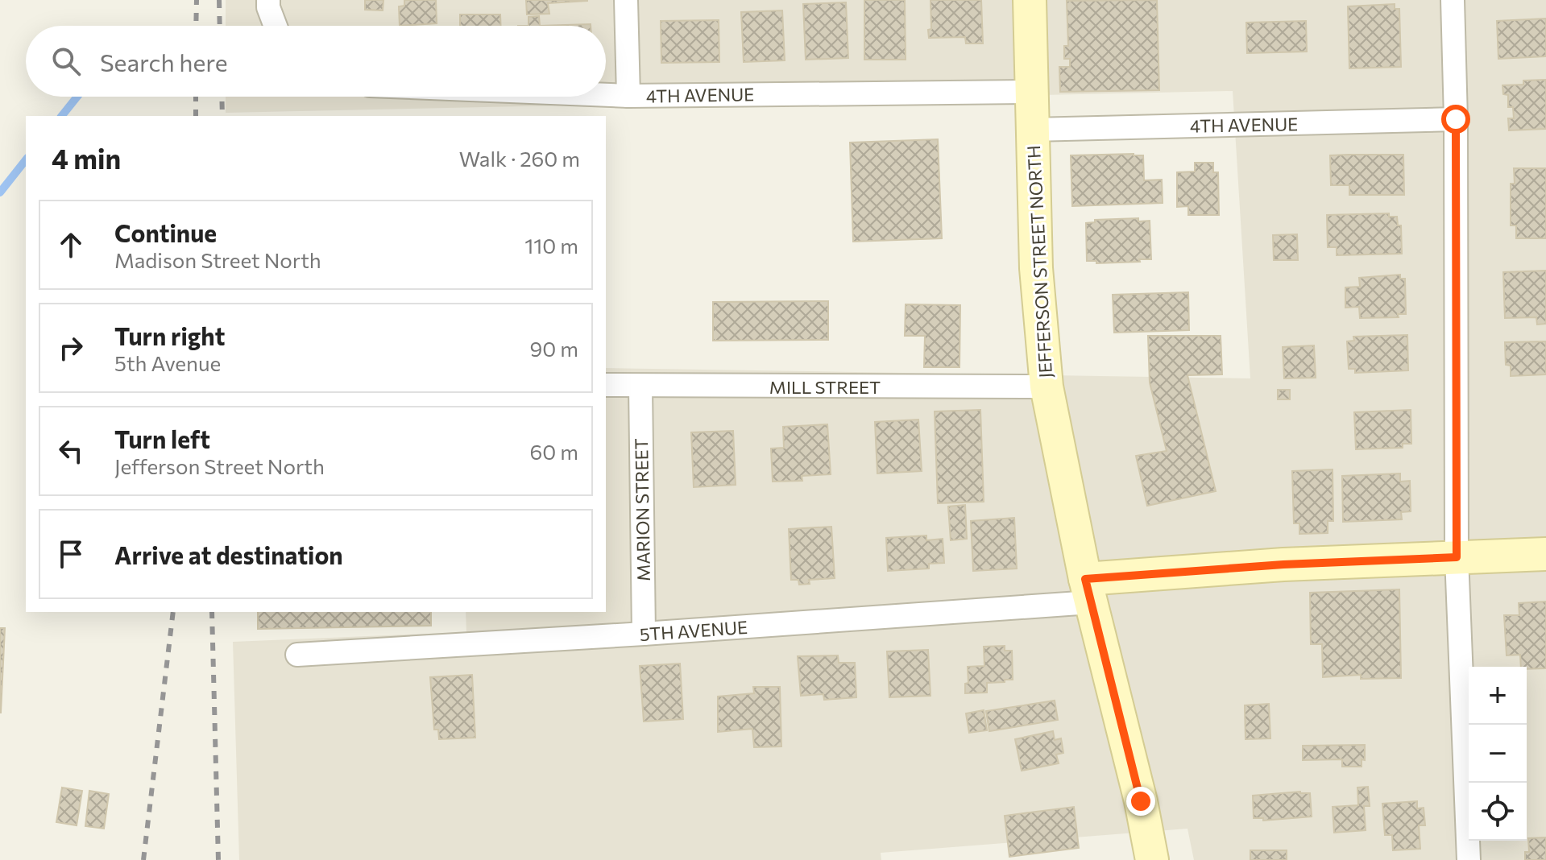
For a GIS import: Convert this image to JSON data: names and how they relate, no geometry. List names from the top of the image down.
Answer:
{
  "streets": {
    "main road": ["JEFFERSON STREET NORTH", "5TH AVENUE"],
    "street": ["4TH AVENUE", "MILL STREET", "MARION STREET"]
  },
  "crossings": [
    ["4TH AVENUE", "JEFFERSON STREET NORTH"],
    ["JEFFERSON STREET NORTH", "MILL STREET"],
    ["JEFFERSON STREET NORTH", "5TH AVENUE"],
    ["MILL STREET", "MARION STREET"],
    ["MARION STREET", "5TH AVENUE"]
  ],
  "page": {
    "search": "Search here",
    "heading": ["4 min", "Walk · 260 m"],
    "list": [
      ["Continue", "Madison Street North", "110 m"],
      ["Turn right", "5th Avenue", "90 m"],
      ["Turn left", "Jefferson Street North", "60 m"],
      "Arrive at destination"
    ],
    "map_buttons": ["+", "−"]
  }
}
